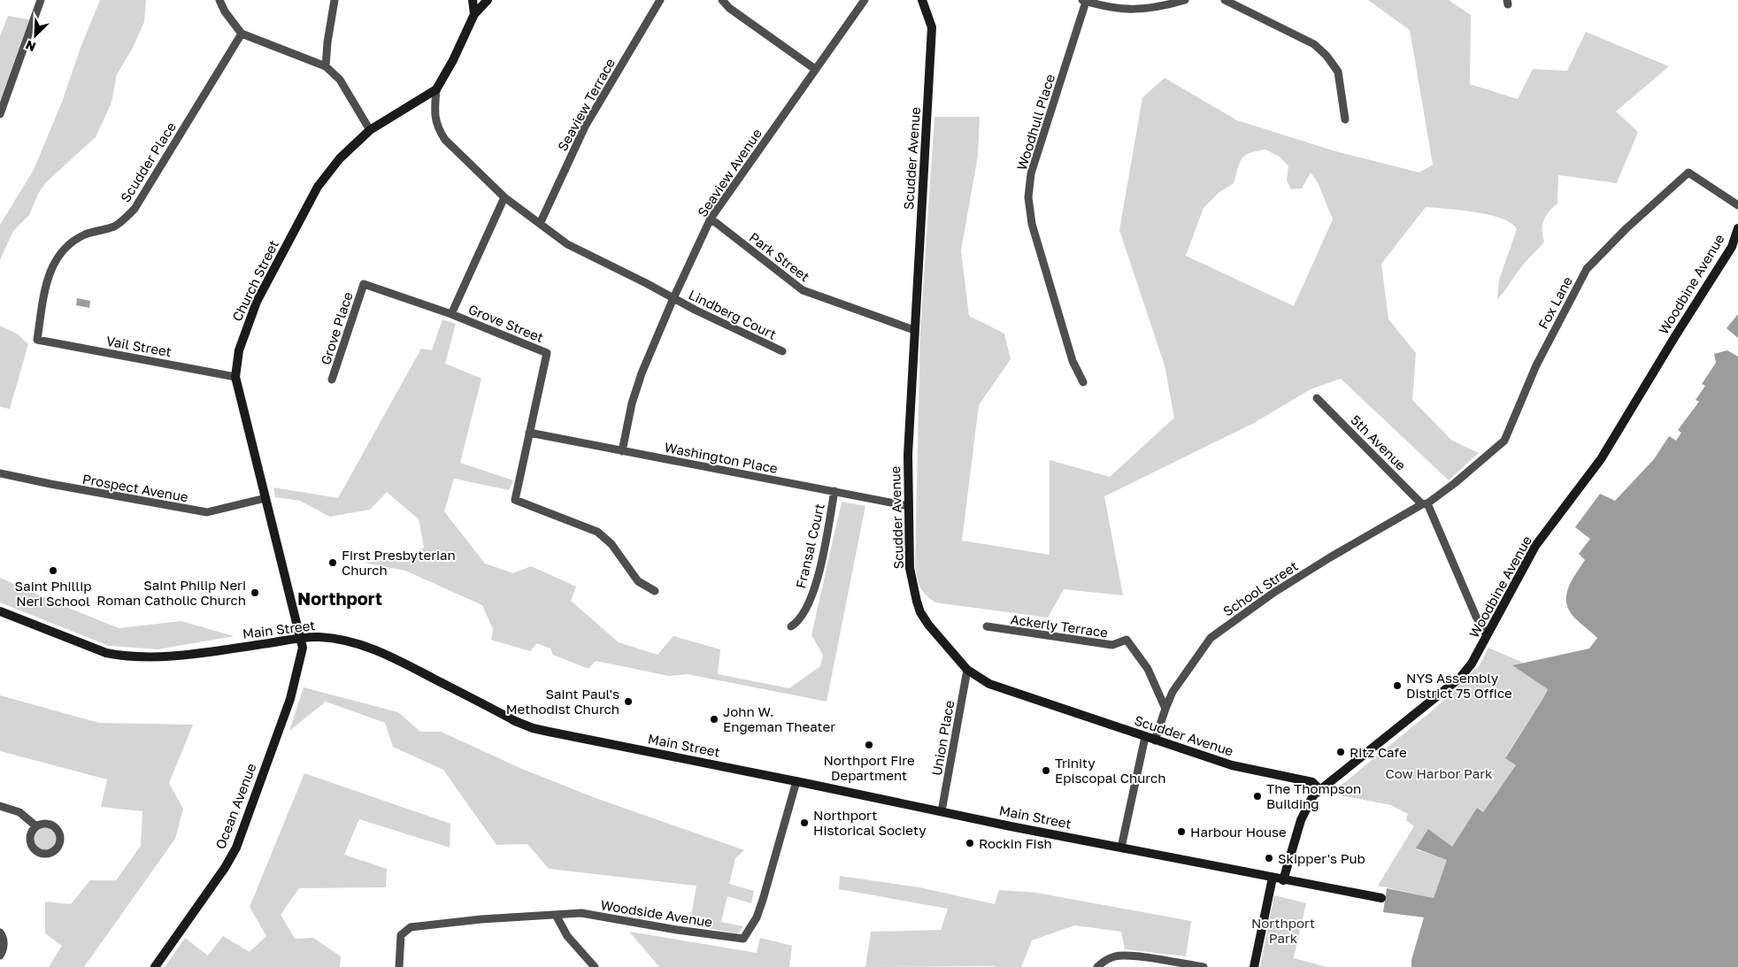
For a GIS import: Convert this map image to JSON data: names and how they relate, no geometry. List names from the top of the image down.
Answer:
{
  "streets": {
    "main road": [
      "Scudder Avenue",
      "Church Street",
      "Woodbine Avenue",
      "Main Street",
      "Ocean Avenue"
    ],
    "street": [
      "Seaview Terrace",
      "Woodhull Place",
      "Scudder Place",
      "Seaview Avenue",
      "Park Street",
      "Fox Lane",
      "Lindberg Court",
      "Grove Street",
      "Grove Place",
      "Vail Street",
      "5th Avenue",
      "Washington Place",
      "Prospect Avenue",
      "Fransal Court",
      "School Street",
      "Ackerly Terrace",
      "Union Place",
      "Woodside Avenue"
    ]
  },
  "crossings": [
    ["Seaview Terrace", "Lindberg Court"],
    ["Scudder Avenue", "Park Street"],
    ["Scudder Avenue", "Woodbine Avenue"],
    ["Scudder Avenue", "Washington Place"],
    ["Scudder Avenue", "School Street"],
    ["Scudder Avenue", "Union Place"],
    ["Scudder Place", "Vail Street"],
    ["Seaview Avenue", "Park Street"],
    ["Seaview Avenue", "Lindberg Court"],
    ["Seaview Avenue", "Washington Place"],
    ["Church Street", "Lindberg Court"],
    ["Church Street", "Vail Street"],
    ["Church Street", "Prospect Avenue"],
    ["Church Street", "Main Street"],
    ["Church Street", "Ocean Avenue"],
    ["Woodbine Avenue", "5th Avenue"],
    ["Woodbine Avenue", "Main Street"],
    ["Fox Lane", "5th Avenue"],
    ["Fox Lane", "School Street"],
    ["Grove Street", "Grove Place"],
    ["Grove Street", "Washington Place"],
    ["5th Avenue", "School Street"],
    ["Washington Place", "Fransal Court"],
    ["School Street", "Ackerly Terrace"],
    ["Main Street", "Union Place"],
    ["Main Street", "Ocean Avenue"],
    ["Main Street", "Woodside Avenue"]
  ],
  "districts": ["Northport"],
  "parks": ["Cow Harbor Park", "Northport Park"],
  "places": [
    "First Presbyterian Church",
    "Saint Phillip Neri School",
    "Saint Philip Neri Roman Catholic Church",
    "NYS Assembly District 75 Office",
    "Saint Paul's Methodist Church",
    "John W. Engeman Theater",
    "Northport Fire Department",
    "Ritz Cafe",
    "Trinity Episcopal Church",
    "The Thompson Building",
    "Northport Historical Society",
    "Harbour House",
    "Rockin Fish",
    "Skipper's Pub"
  ],
  "north": "bottom left"
}
